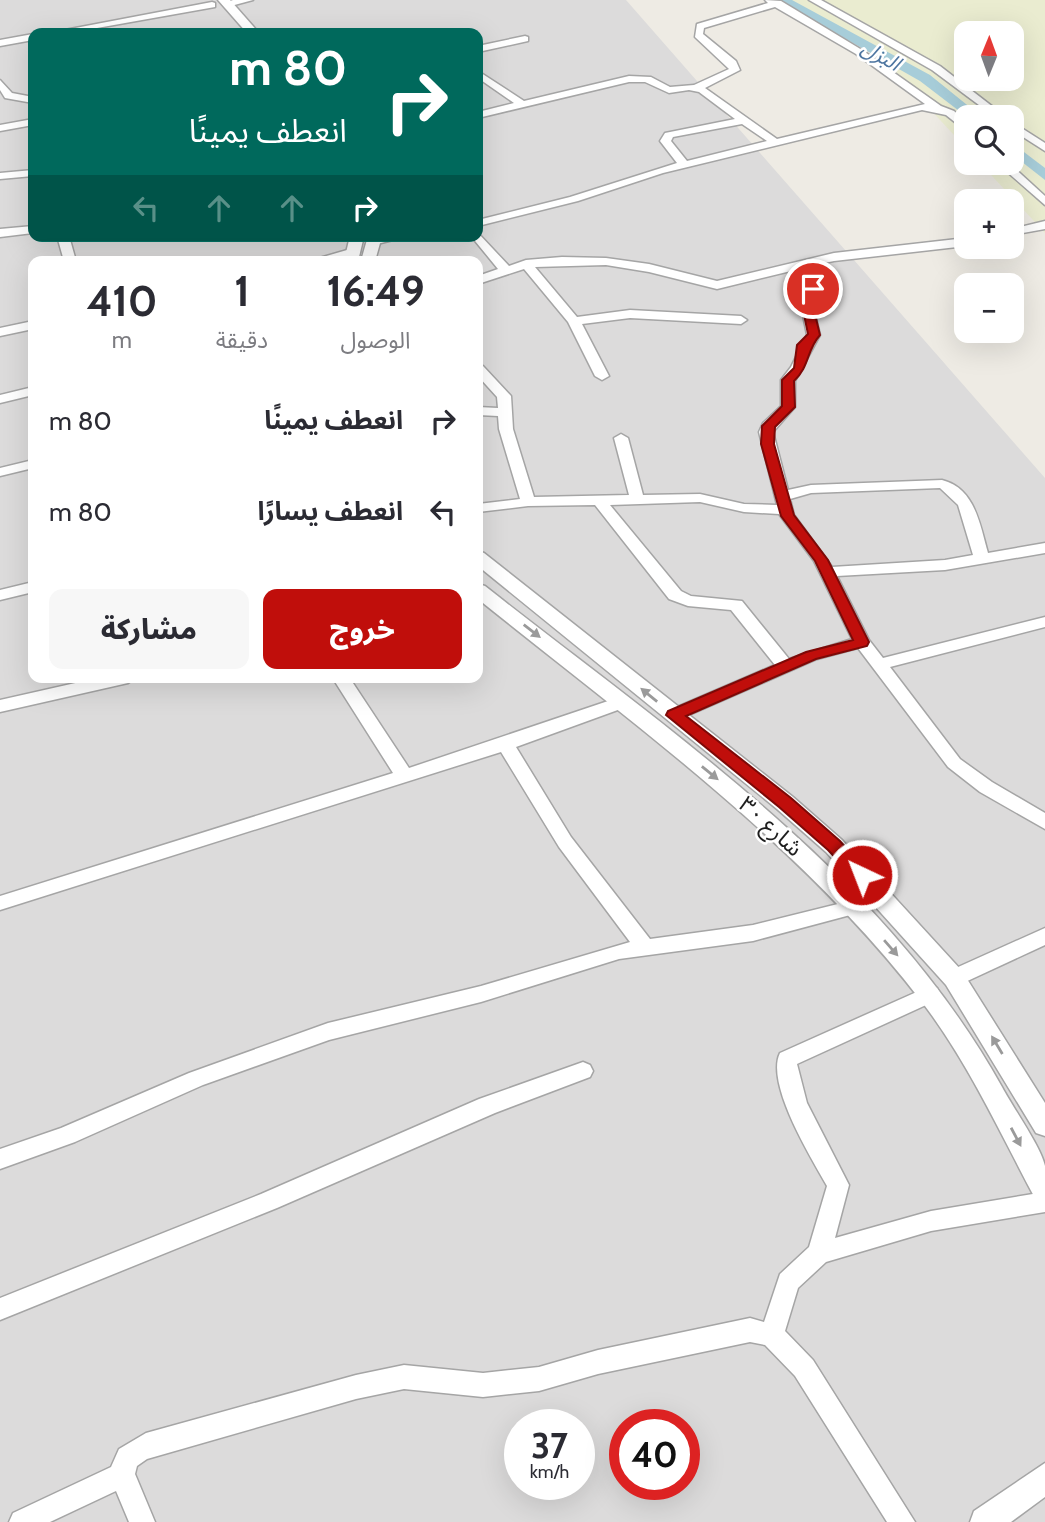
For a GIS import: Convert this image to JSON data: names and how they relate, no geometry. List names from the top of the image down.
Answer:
{
  "streets": {
    "street": ["شارع ٣٠"]
  },
  "water": ["البزل"],
  "north": "top",
  "page": {
    "map_buttons": ["+", "−"],
    "turn": ["80 m", "انعطف يمينًا"],
    "eta": [
      "16:49",
      "الوصول",
      "1",
      "دقيقة",
      "410",
      "m"
    ],
    "list": [
      {
        "name": "انعطف يمينًا",
        "value": "80 m"
      },
      {
        "name": "انعطف يسارًا",
        "value": "80 m"
      }
    ],
    "buttons": ["خروج", "مشاركة"],
    "speed": "37 km/h",
    "limit": "40"
  }
}
